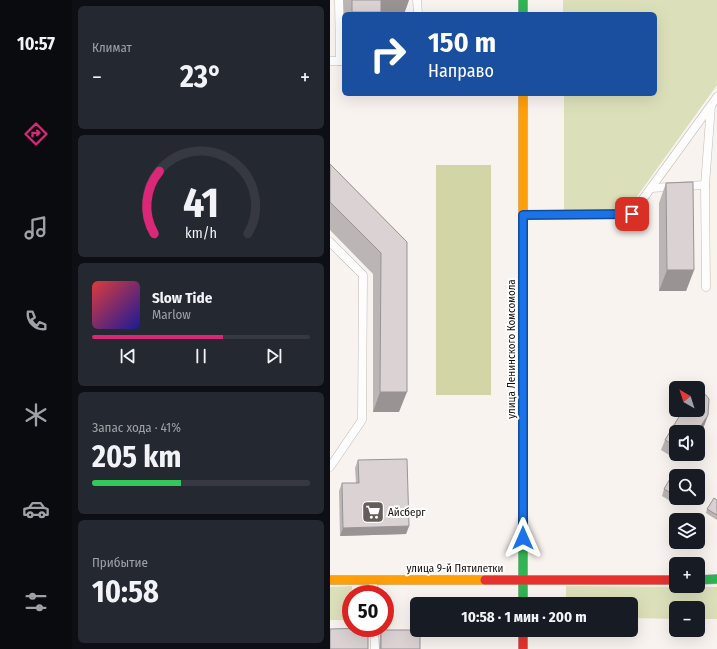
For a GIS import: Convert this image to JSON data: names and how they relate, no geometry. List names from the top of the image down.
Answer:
{
  "streets": {
    "main road": ["улица Ленинского Комсомола", "улица 9-й Пятилетки"]
  },
  "crossings": [
    ["улица Ленинского Комсомола", "улица 9-й Пятилетки"]
  ],
  "places": {
    "supermarket": ["Айсберг"]
  },
  "north": "top left",
  "page": {
    "tabs": "10:57",
    "tile": [
      "Климат",
      ["Запас хода · 41%", "205 km"],
      ["Прибытие", "10:58"]
    ],
    "turn": ["150 m", "Направо"],
    "heat": ["−", "23°", "+"],
    "song": ["Slow Tide", "Marlow"],
    "map_buttons": ["+", "−"],
    "limit": "50",
    "trip": "10:58 · 1 мин · 200 m",
    "gauge": ["41", "km/h"]
  }
}
